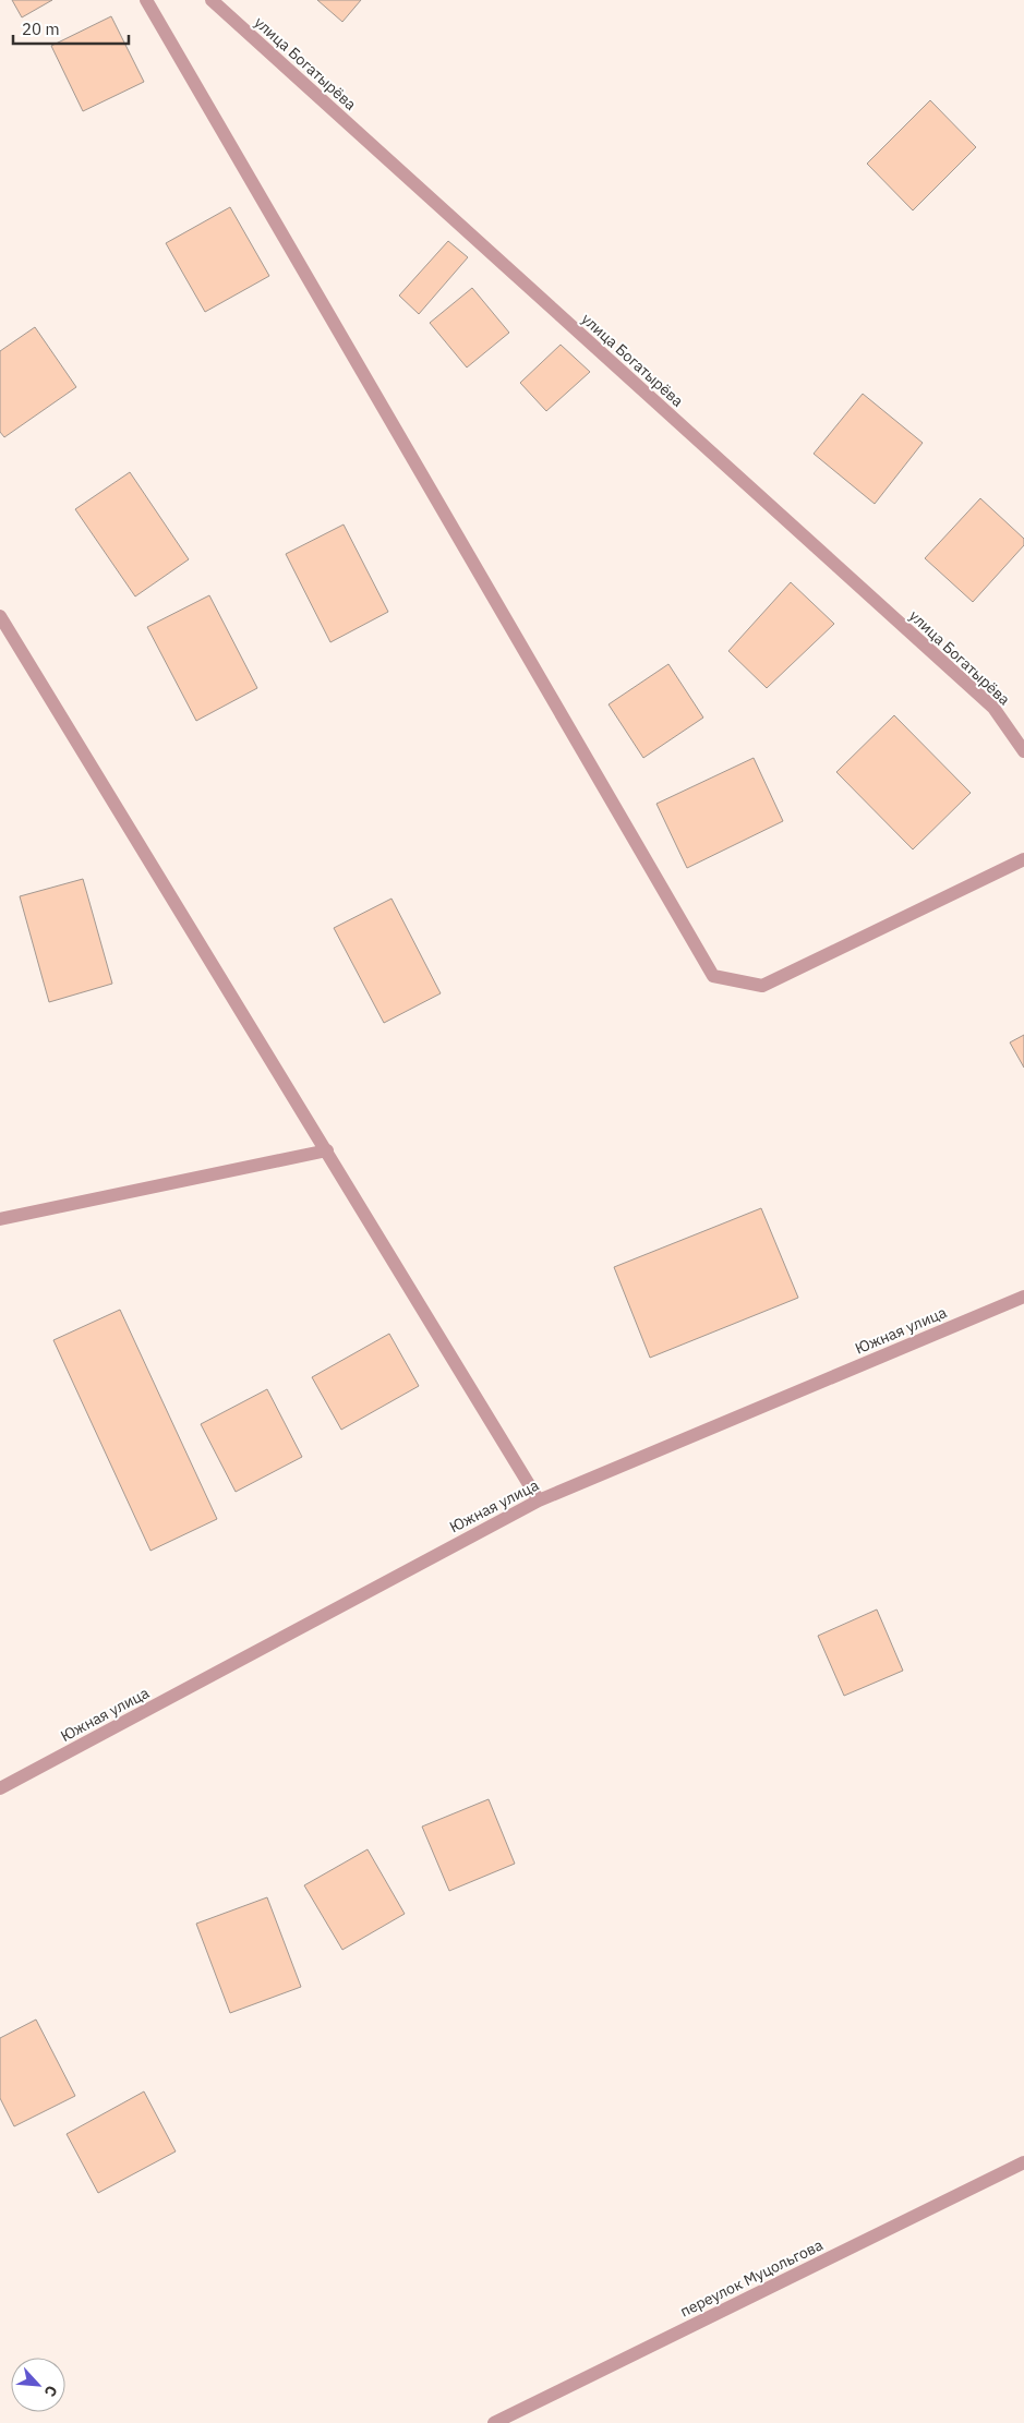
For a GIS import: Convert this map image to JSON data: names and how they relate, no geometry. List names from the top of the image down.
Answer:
{
  "streets": {
    "street": ["улица Богатырёва", "Южная улица", "переулок Муцольгова"]
  },
  "scale_bar": "20 m",
  "north": "bottom right"
}
